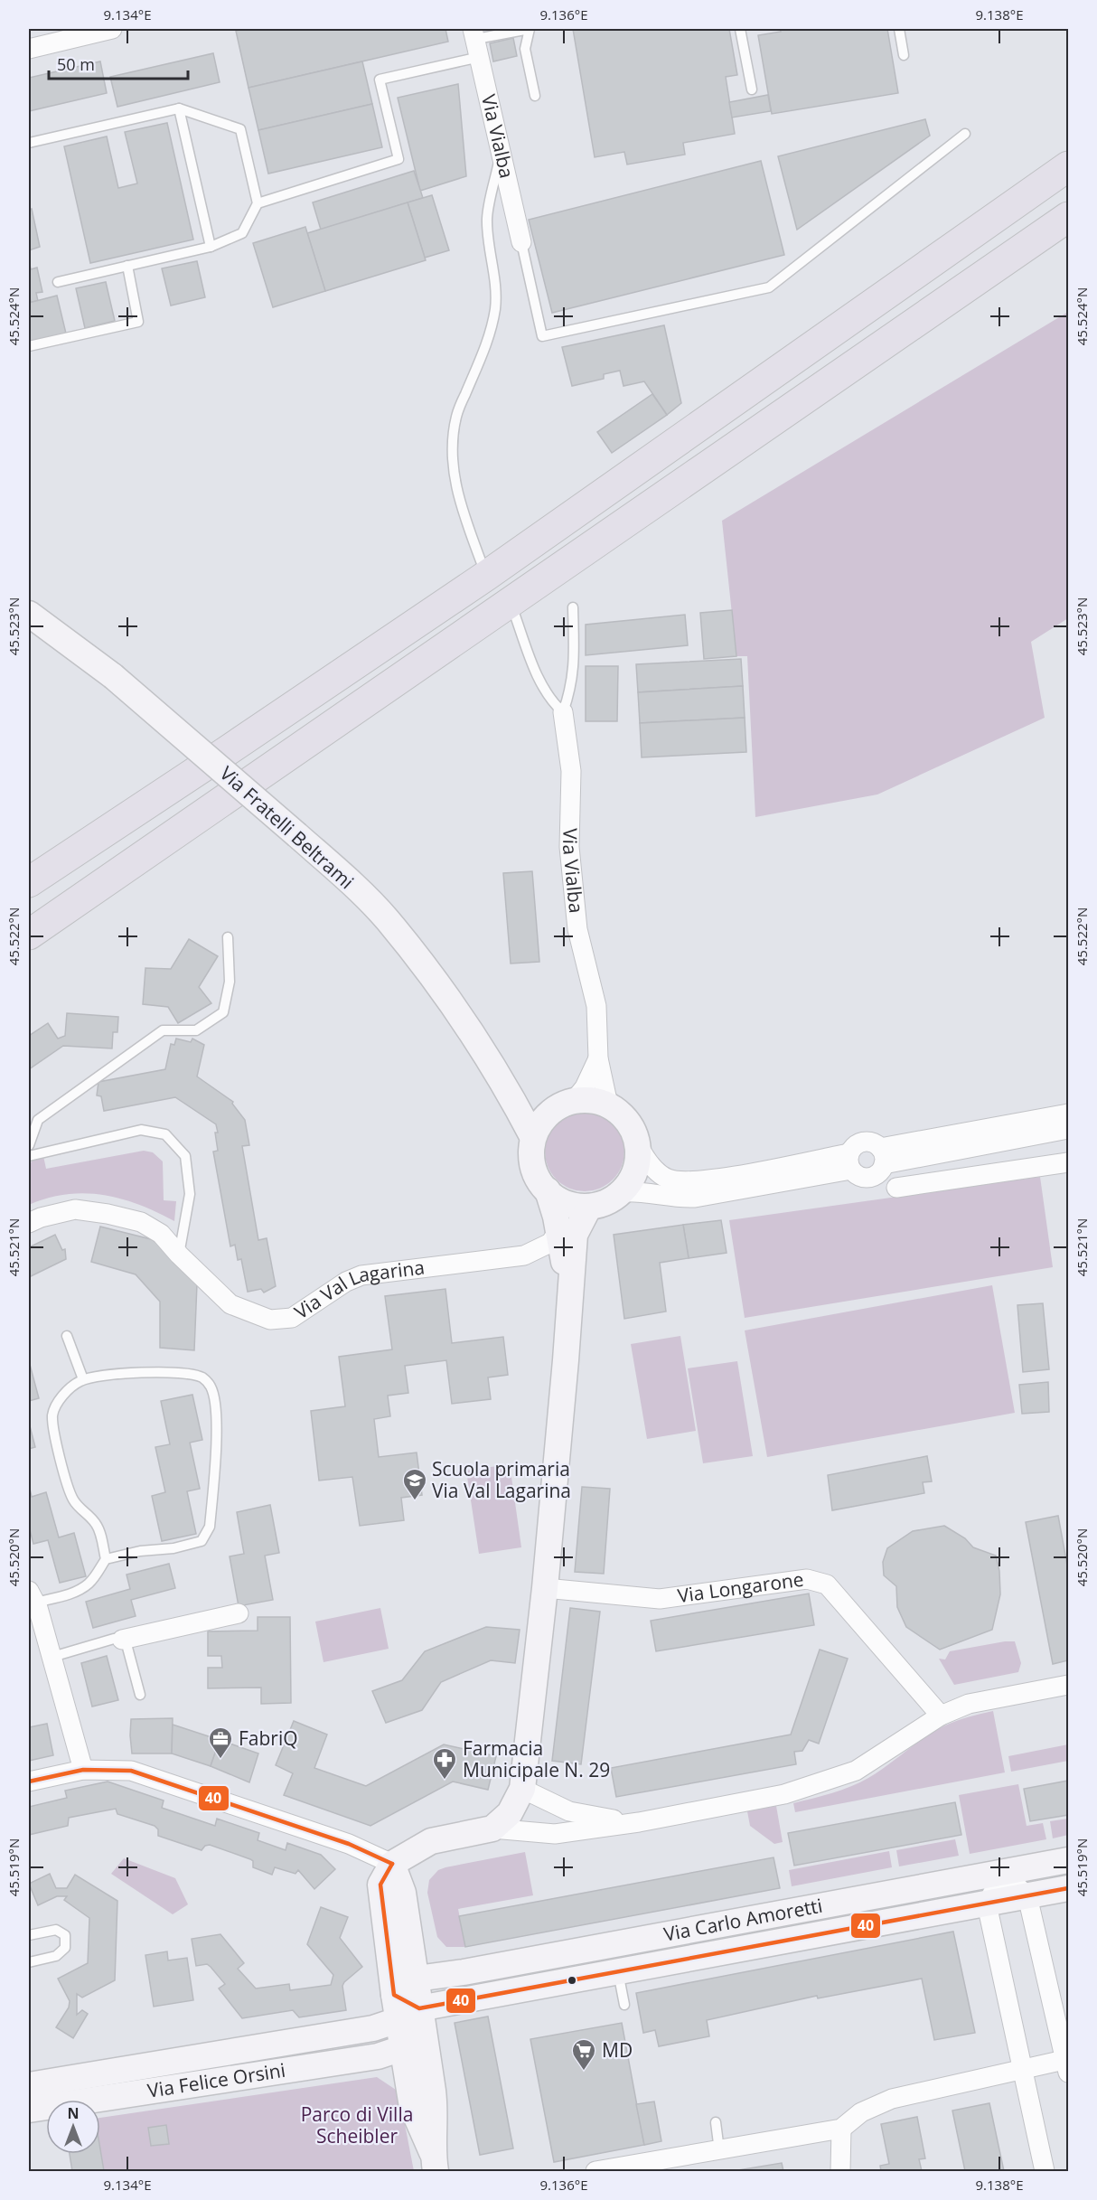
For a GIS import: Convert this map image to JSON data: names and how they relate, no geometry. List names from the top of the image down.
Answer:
{
  "streets": {
    "street": [
      "Via Vialba",
      "Via Fratelli Beltrami",
      "Via Val Lagarina",
      "Via Longarone",
      "Via Carlo Amoretti",
      "Via Felice Orsini"
    ]
  },
  "crossings": [
    ["Via Vialba", "Via Fratelli Beltrami"],
    ["Via Carlo Amoretti", "Via Felice Orsini"]
  ],
  "parks": ["Parco di Villa Scheibler"],
  "places": {
    "school or university": ["Scuola primaria Via Val Lagarina"],
    "office": ["FabriQ"],
    "pharmacy": ["Farmacia Municipale N. 29"],
    "supermarket": ["MD"]
  },
  "lines": ["transit line 40"],
  "scale_bar": "50 m",
  "north": "top",
  "coordinates": [
    "9.134°E",
    "9.136°E",
    "9.138°E",
    "45.524°N",
    "45.523°N",
    "45.522°N",
    "45.521°N",
    "45.520°N",
    "45.519°N"
  ]
}
